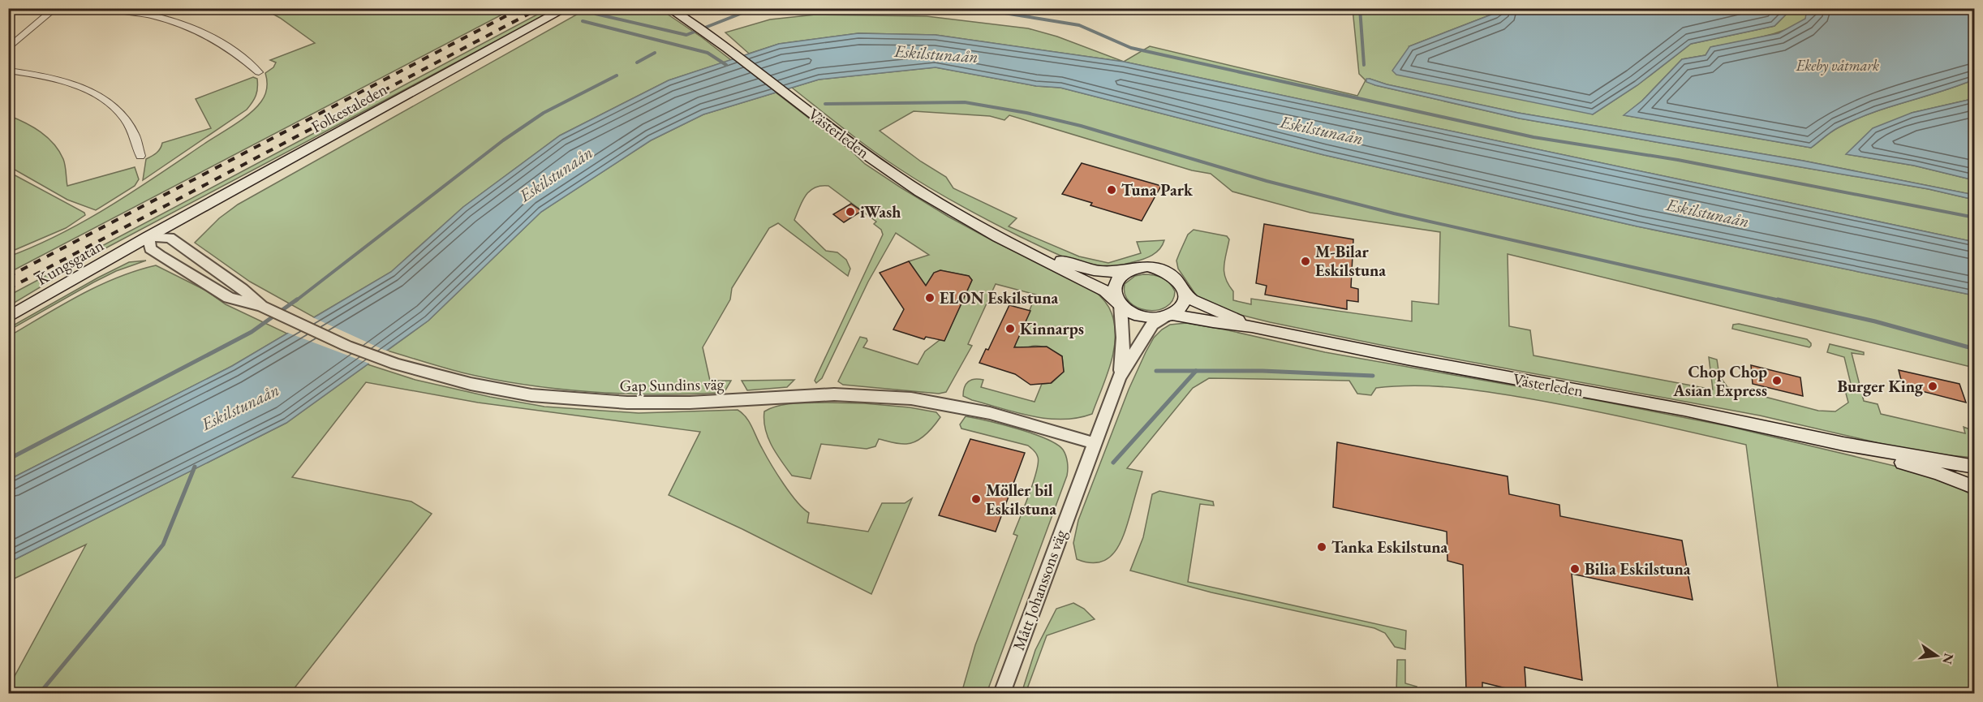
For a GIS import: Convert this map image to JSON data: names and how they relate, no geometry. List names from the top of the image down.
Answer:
{
  "streets": {
    "main road": ["Folkestaleden", "Västerleden", "Kungsgatan"],
    "street": ["Gap Sundins väg", "Mått Johanssons väg"]
  },
  "crossings": [
    ["Folkestaleden", "Kungsgatan"],
    ["Folkestaleden", "Gap Sundins väg"],
    ["Västerleden", "Mått Johanssons väg"],
    ["Kungsgatan", "Gap Sundins väg"],
    ["Gap Sundins väg", "Mått Johanssons väg"]
  ],
  "water": ["Eskilstunaån", "Ekeby våtmark"],
  "places": [
    "Tuna Park",
    "iWash",
    "M-Bilar Eskilstuna",
    "ELON Eskilstuna",
    "Kinnarps",
    "Chop Chop Asian Express",
    "Burger King",
    "Möller bil Eskilstuna",
    "Tanka Eskilstuna",
    "Bilia Eskilstuna"
  ],
  "north": "right"
}
